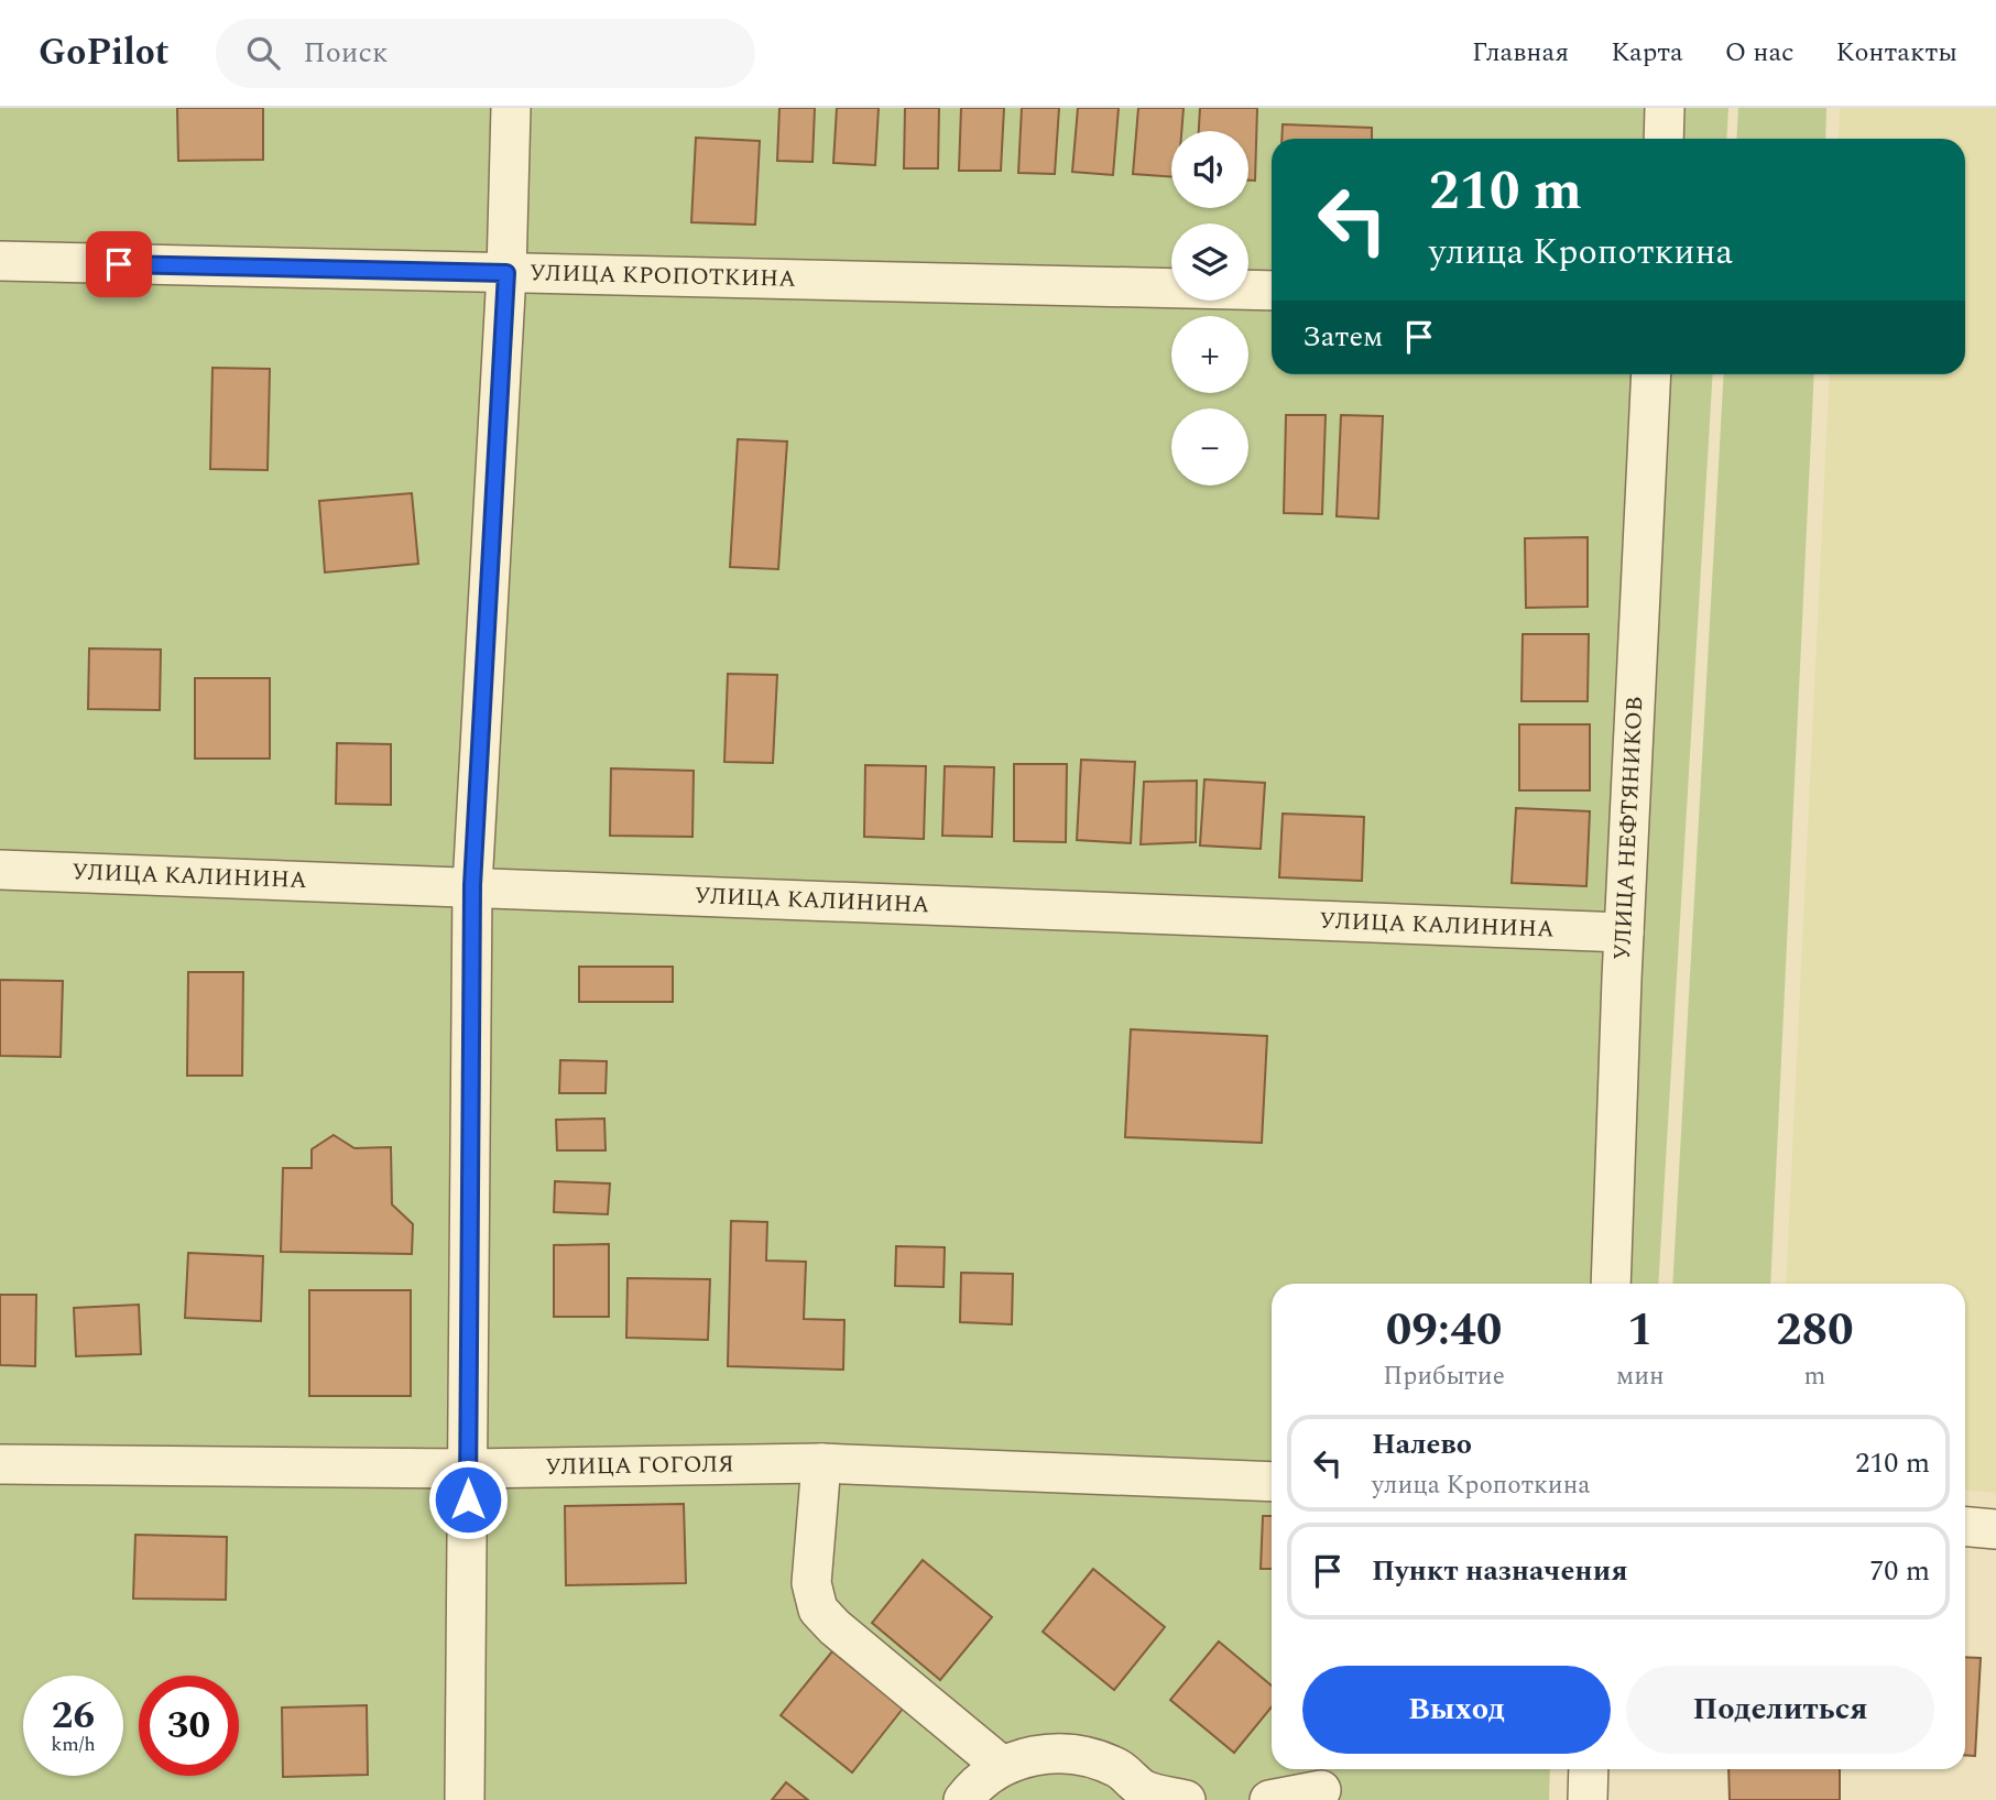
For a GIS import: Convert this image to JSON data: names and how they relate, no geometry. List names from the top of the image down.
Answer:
{
  "streets": {
    "street": [
      "УЛИЦА КРОПОТКИНА",
      "УЛИЦА НЕФТЯНИКОВ",
      "УЛИЦА КАЛИНИНА",
      "УЛИЦА ГОГОЛЯ"
    ]
  },
  "crossings": [
    ["УЛИЦА НЕФТЯНИКОВ", "УЛИЦА КАЛИНИНА"]
  ],
  "page": {
    "header": "GoPilot",
    "search": "Поиск",
    "nav": [
      "Главная",
      "Карта",
      "О нас",
      "Контакты"
    ],
    "map_buttons": ["+", "−"],
    "turn": ["210 m", "улица Кропоткина"],
    "then": "Затем",
    "eta": [
      "09:40",
      "Прибытие",
      "1",
      "мин",
      "280",
      "m"
    ],
    "list": [
      {
        "name": "Налево",
        "note": "улица Кропоткина",
        "value": "210 m"
      },
      {
        "name": "Пункт назначения",
        "value": "70 m"
      }
    ],
    "buttons": ["Выход", "Поделиться"],
    "speed": "26 km/h",
    "limit": "30"
  }
}
